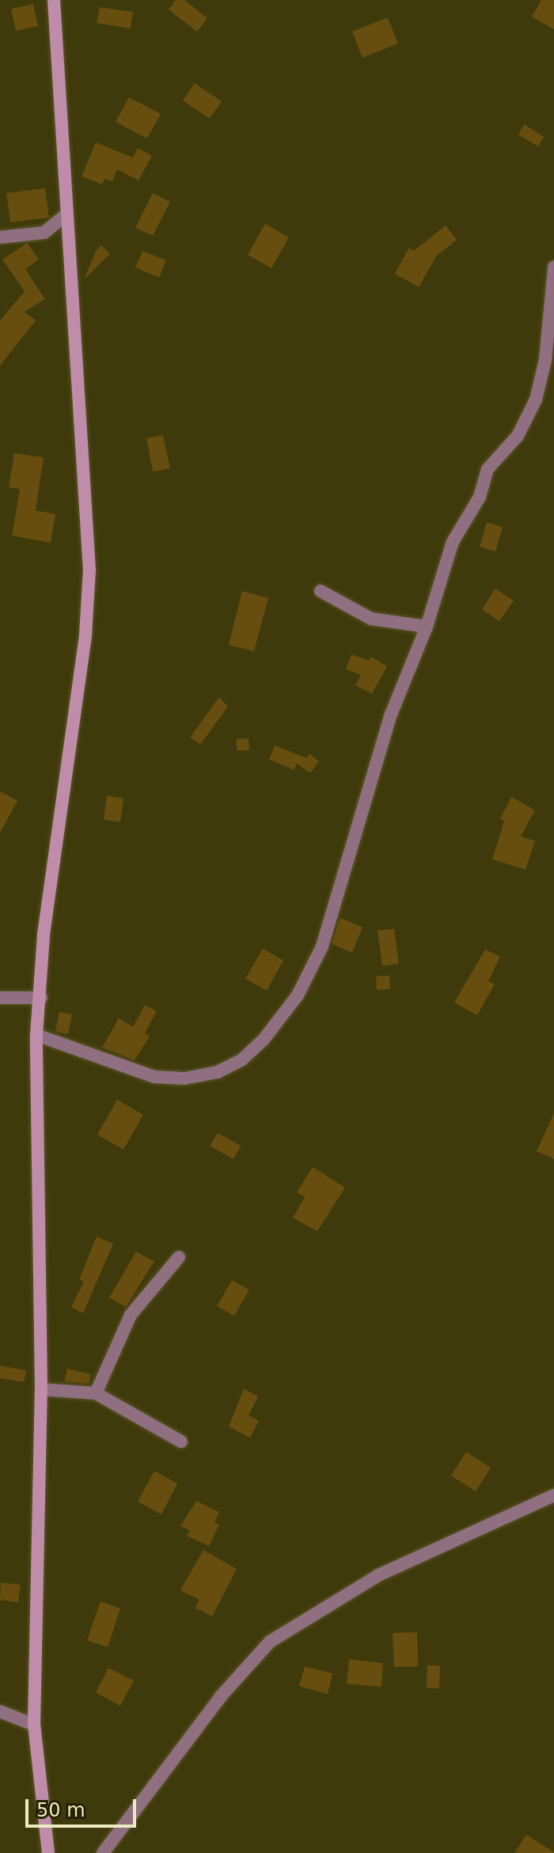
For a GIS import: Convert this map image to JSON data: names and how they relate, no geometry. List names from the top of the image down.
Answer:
{
  "scale_bar": "50 m"
}
